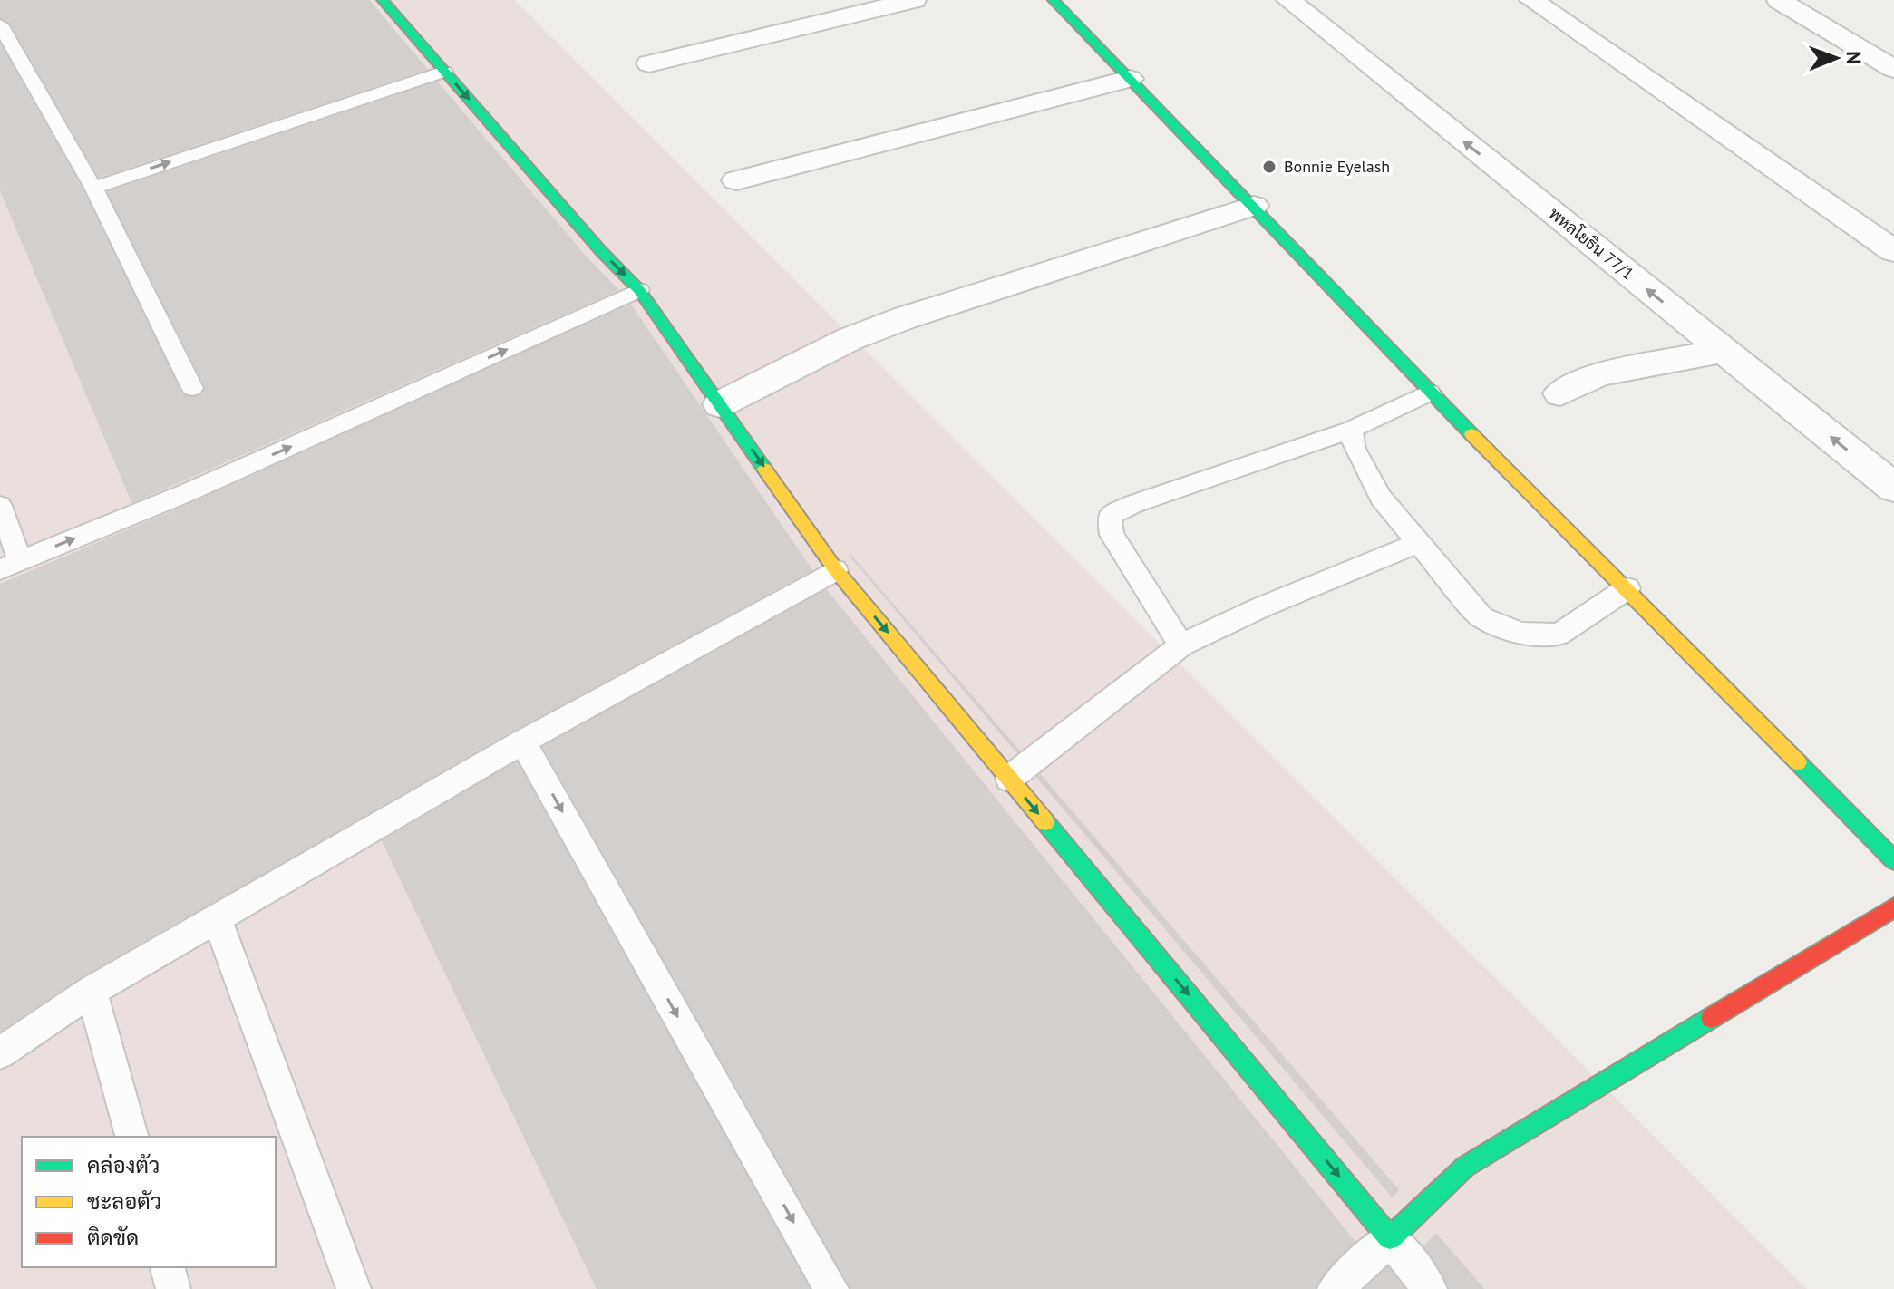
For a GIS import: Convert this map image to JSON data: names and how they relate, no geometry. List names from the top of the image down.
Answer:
{
  "streets": {
    "street": ["พหลโยธิน 77/1"]
  },
  "places": ["Bonnie Eyelash"],
  "legend": ["คล่องตัว", "ชะลอตัว", "ติดขัด"],
  "north": "right"
}
